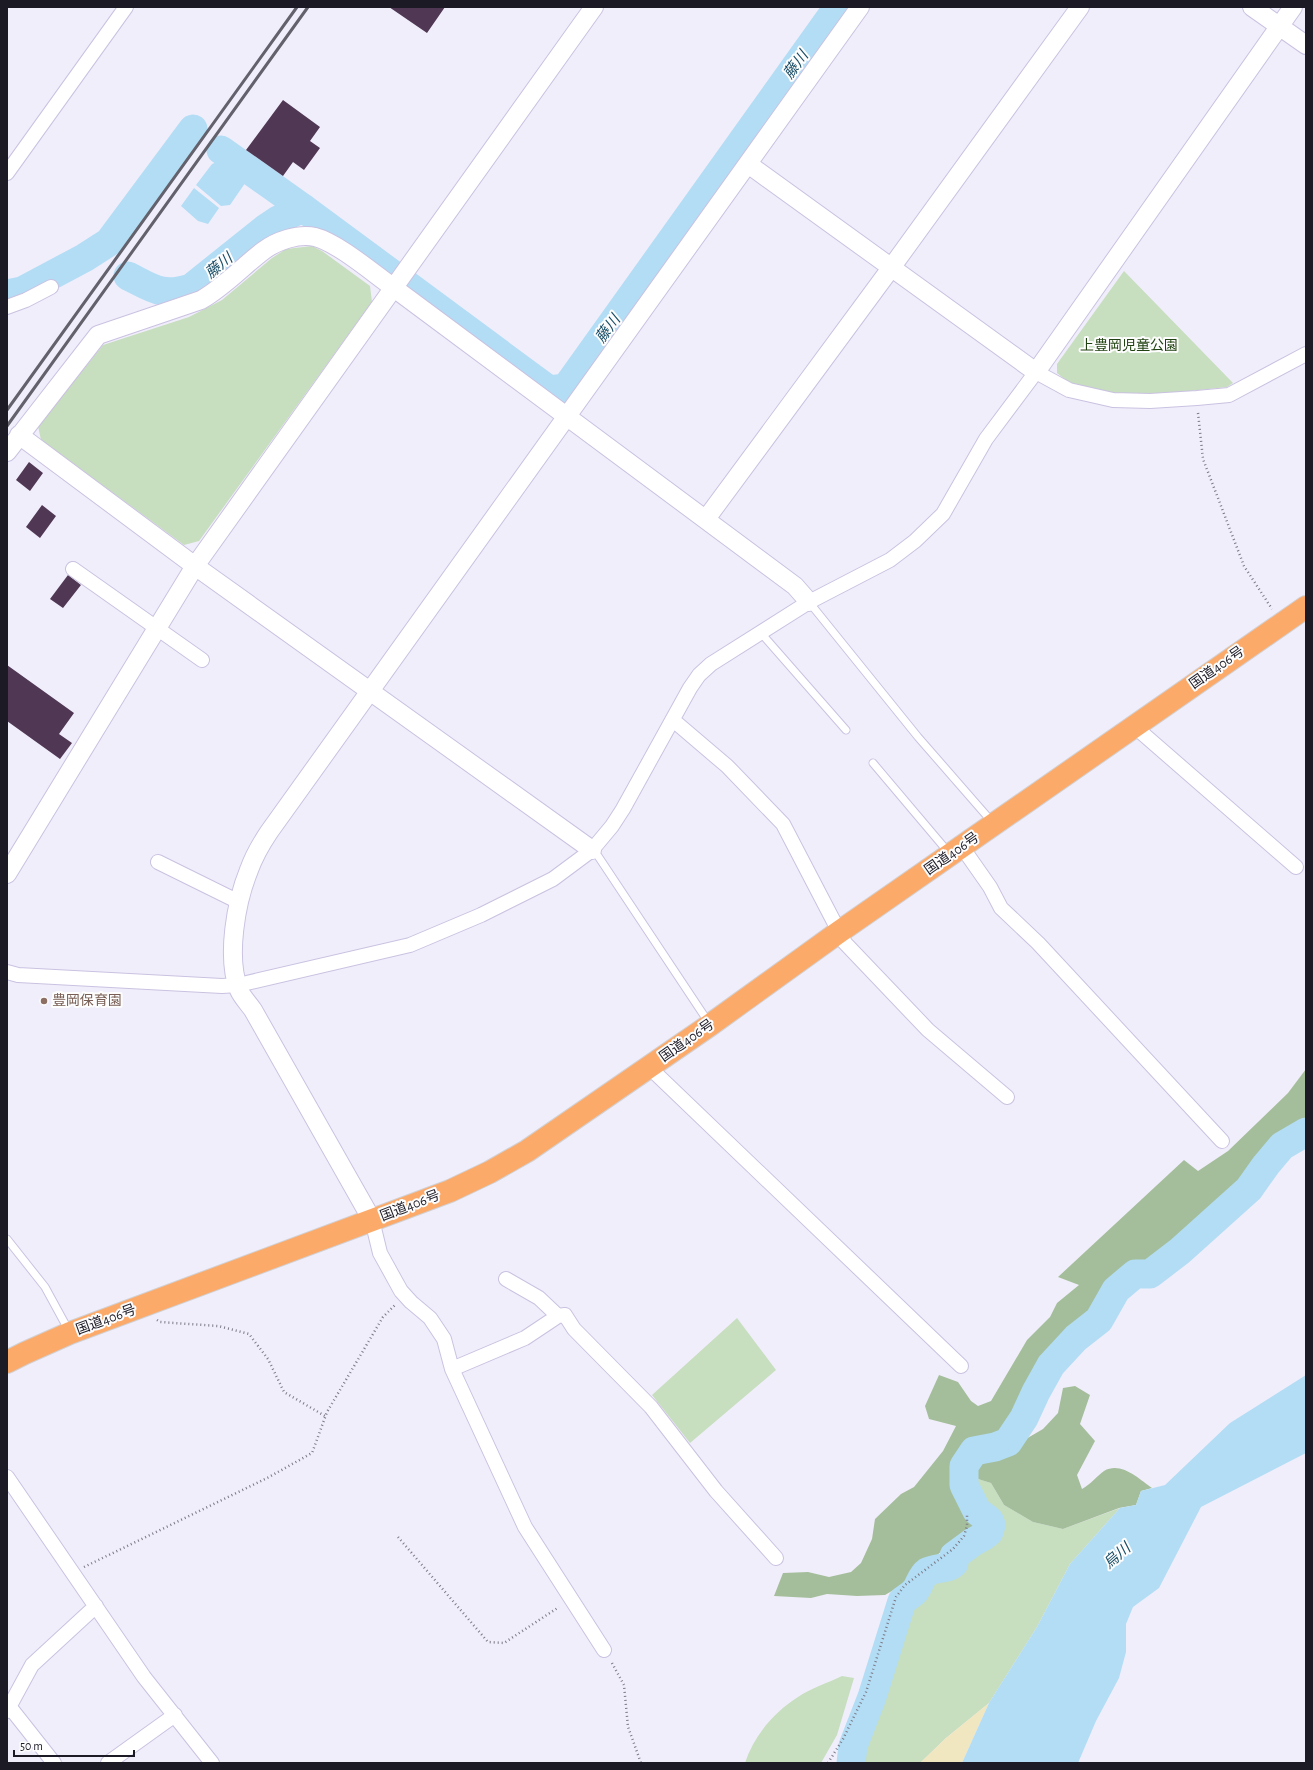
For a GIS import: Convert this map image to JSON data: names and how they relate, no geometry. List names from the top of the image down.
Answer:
{
  "streets": {
    "highway": ["国道406号"]
  },
  "water": ["藤川", "烏川"],
  "parks": ["上豊岡児童公園"],
  "places": ["豊岡保育園"],
  "scale_bar": "50 m"
}
